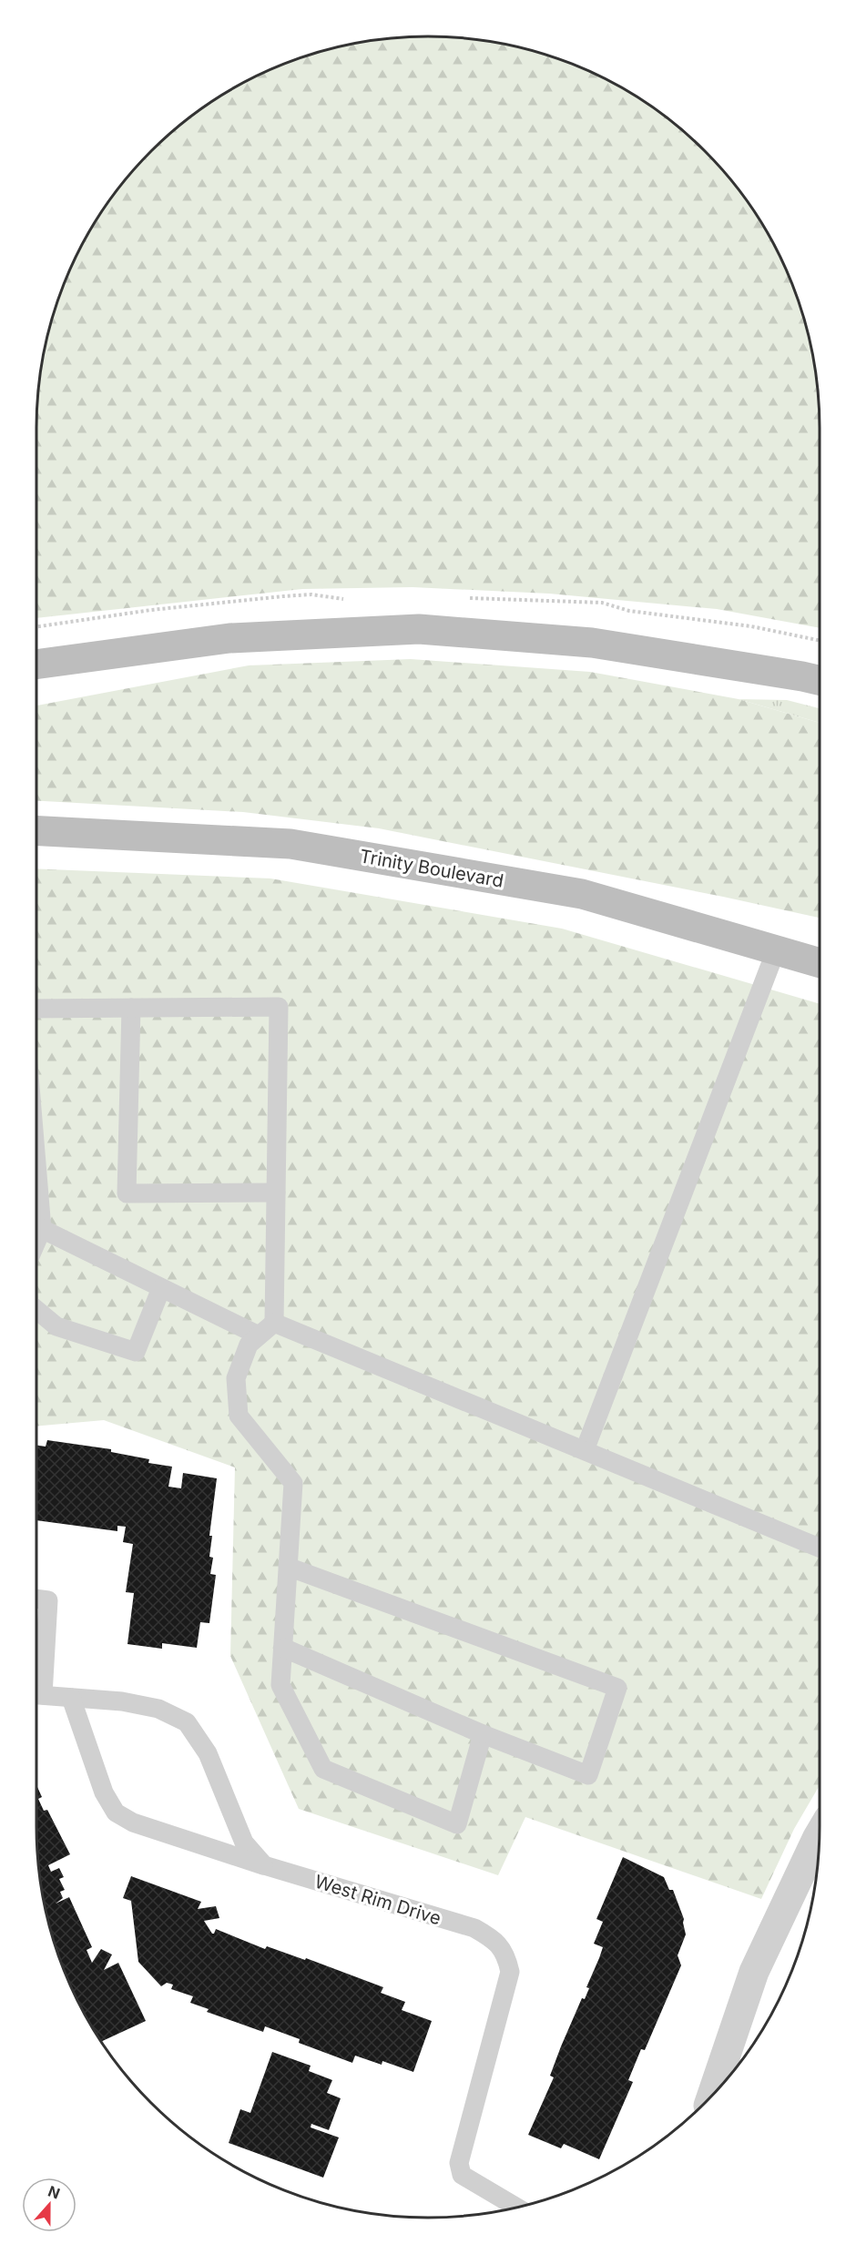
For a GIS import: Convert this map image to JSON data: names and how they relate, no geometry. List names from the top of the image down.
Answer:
{
  "streets": {
    "main road": ["Trinity Boulevard"],
    "lane": ["West Rim Drive"]
  },
  "north": "top"
}
